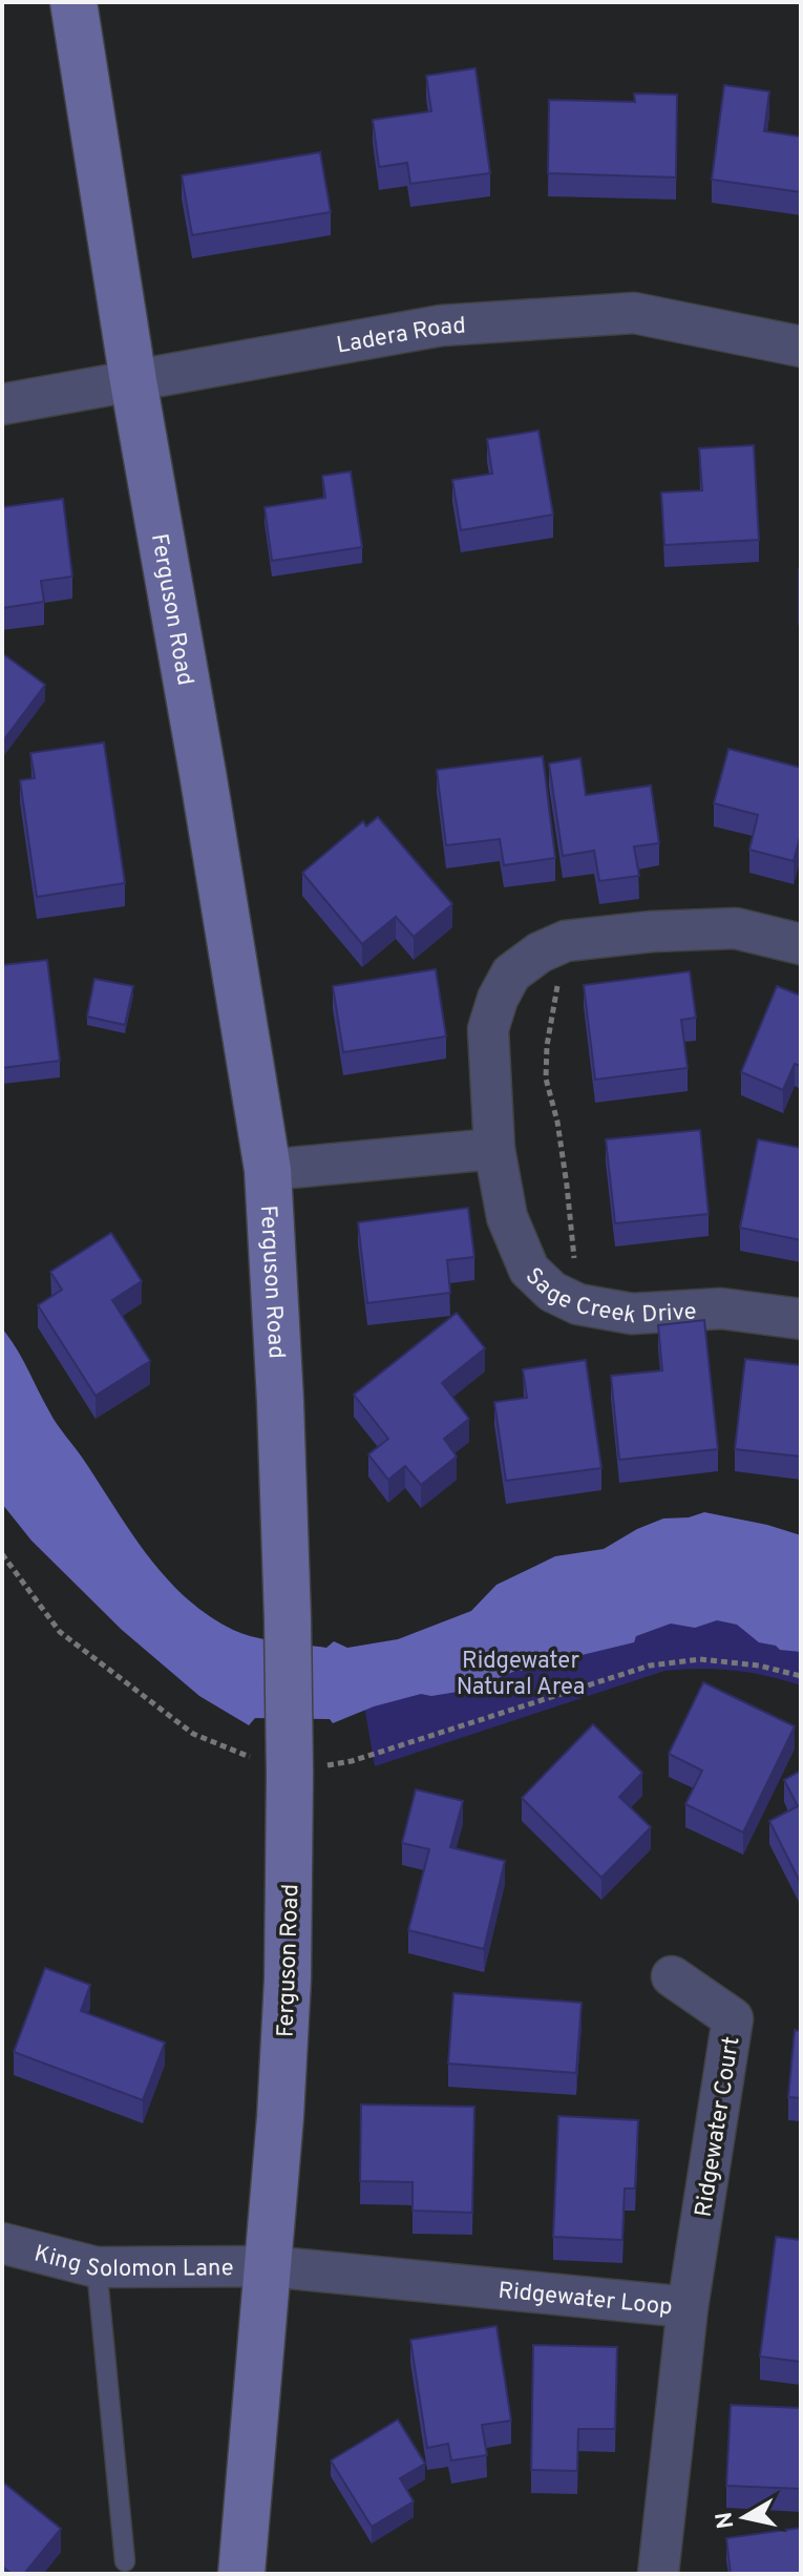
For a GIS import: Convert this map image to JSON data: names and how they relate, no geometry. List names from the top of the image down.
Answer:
{
  "streets": {
    "street": [
      "Ladera Road",
      "Ferguson Road",
      "Sage Creek Drive",
      "Ridgewater Court",
      "King Solomon Lane",
      "Ridgewater Loop"
    ]
  },
  "crossings": [
    ["Ladera Road", "Ferguson Road"],
    ["Ferguson Road", "King Solomon Lane"],
    ["Ferguson Road", "Ridgewater Loop"],
    ["Ridgewater Court", "Ridgewater Loop"],
    ["King Solomon Lane", "Ridgewater Loop"]
  ],
  "parks": ["Ridgewater Natural Area"],
  "north": "left"
}
